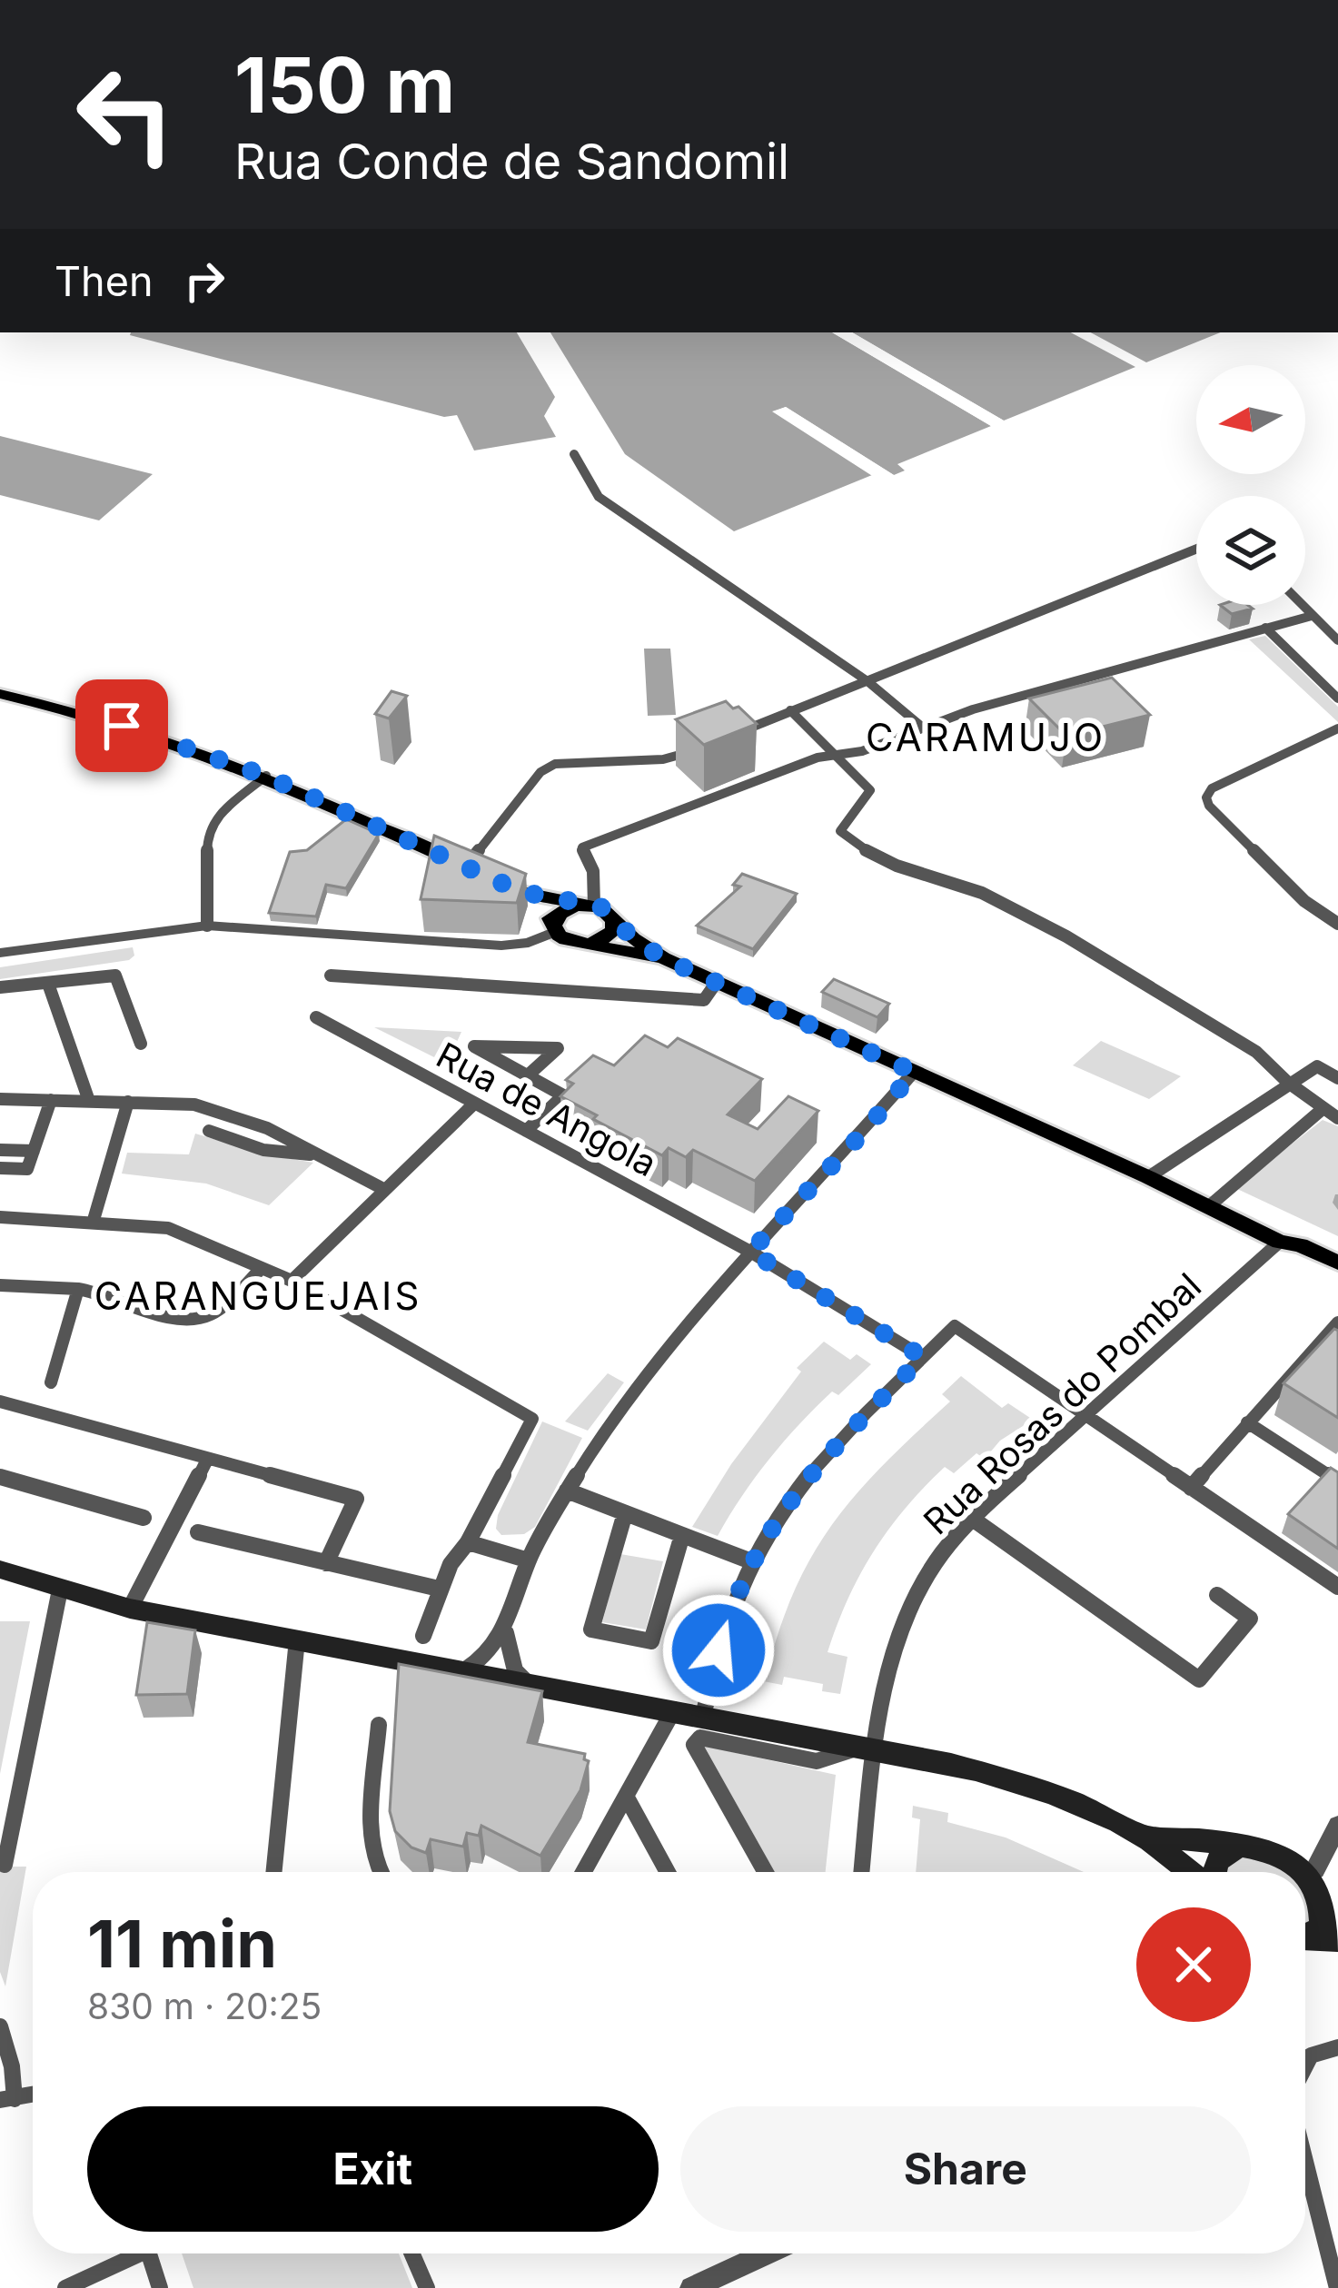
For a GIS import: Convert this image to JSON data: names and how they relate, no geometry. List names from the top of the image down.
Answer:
{
  "streets": {
    "street": ["Rua de Angola", "Rua Rosas do Pombal"]
  },
  "districts": ["CARAMUJO", "CARANGUEJAIS"],
  "north": "left",
  "page": {
    "turn": ["150 m", "Rua Conde de Sandomil"],
    "then": "Then",
    "heading": ["11 min", "830 m · 20:25"],
    "buttons": ["Exit", "Share"]
  }
}
